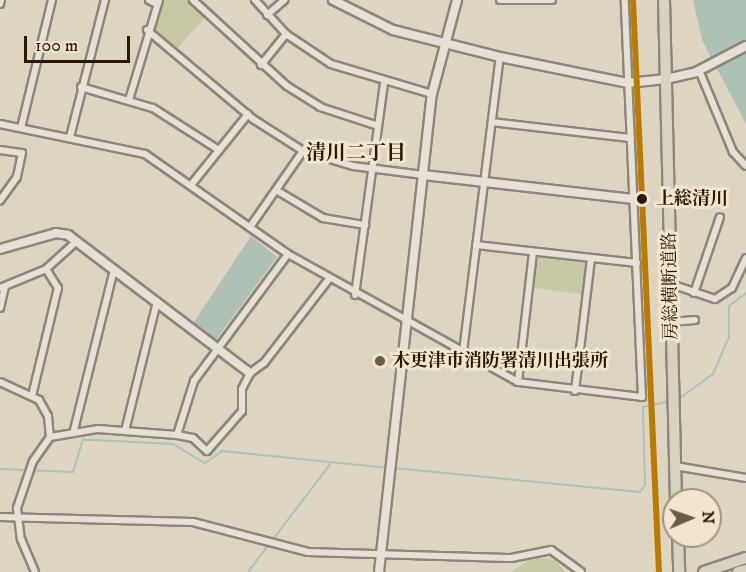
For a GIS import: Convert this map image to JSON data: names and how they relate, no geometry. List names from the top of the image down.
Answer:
{
  "streets": {
    "highway": ["房総横断道路"]
  },
  "districts": ["清川二丁目"],
  "places": ["上総清川", "木更津市消防署清川出張所"],
  "scale_bar": "100 m",
  "north": "right"
}
